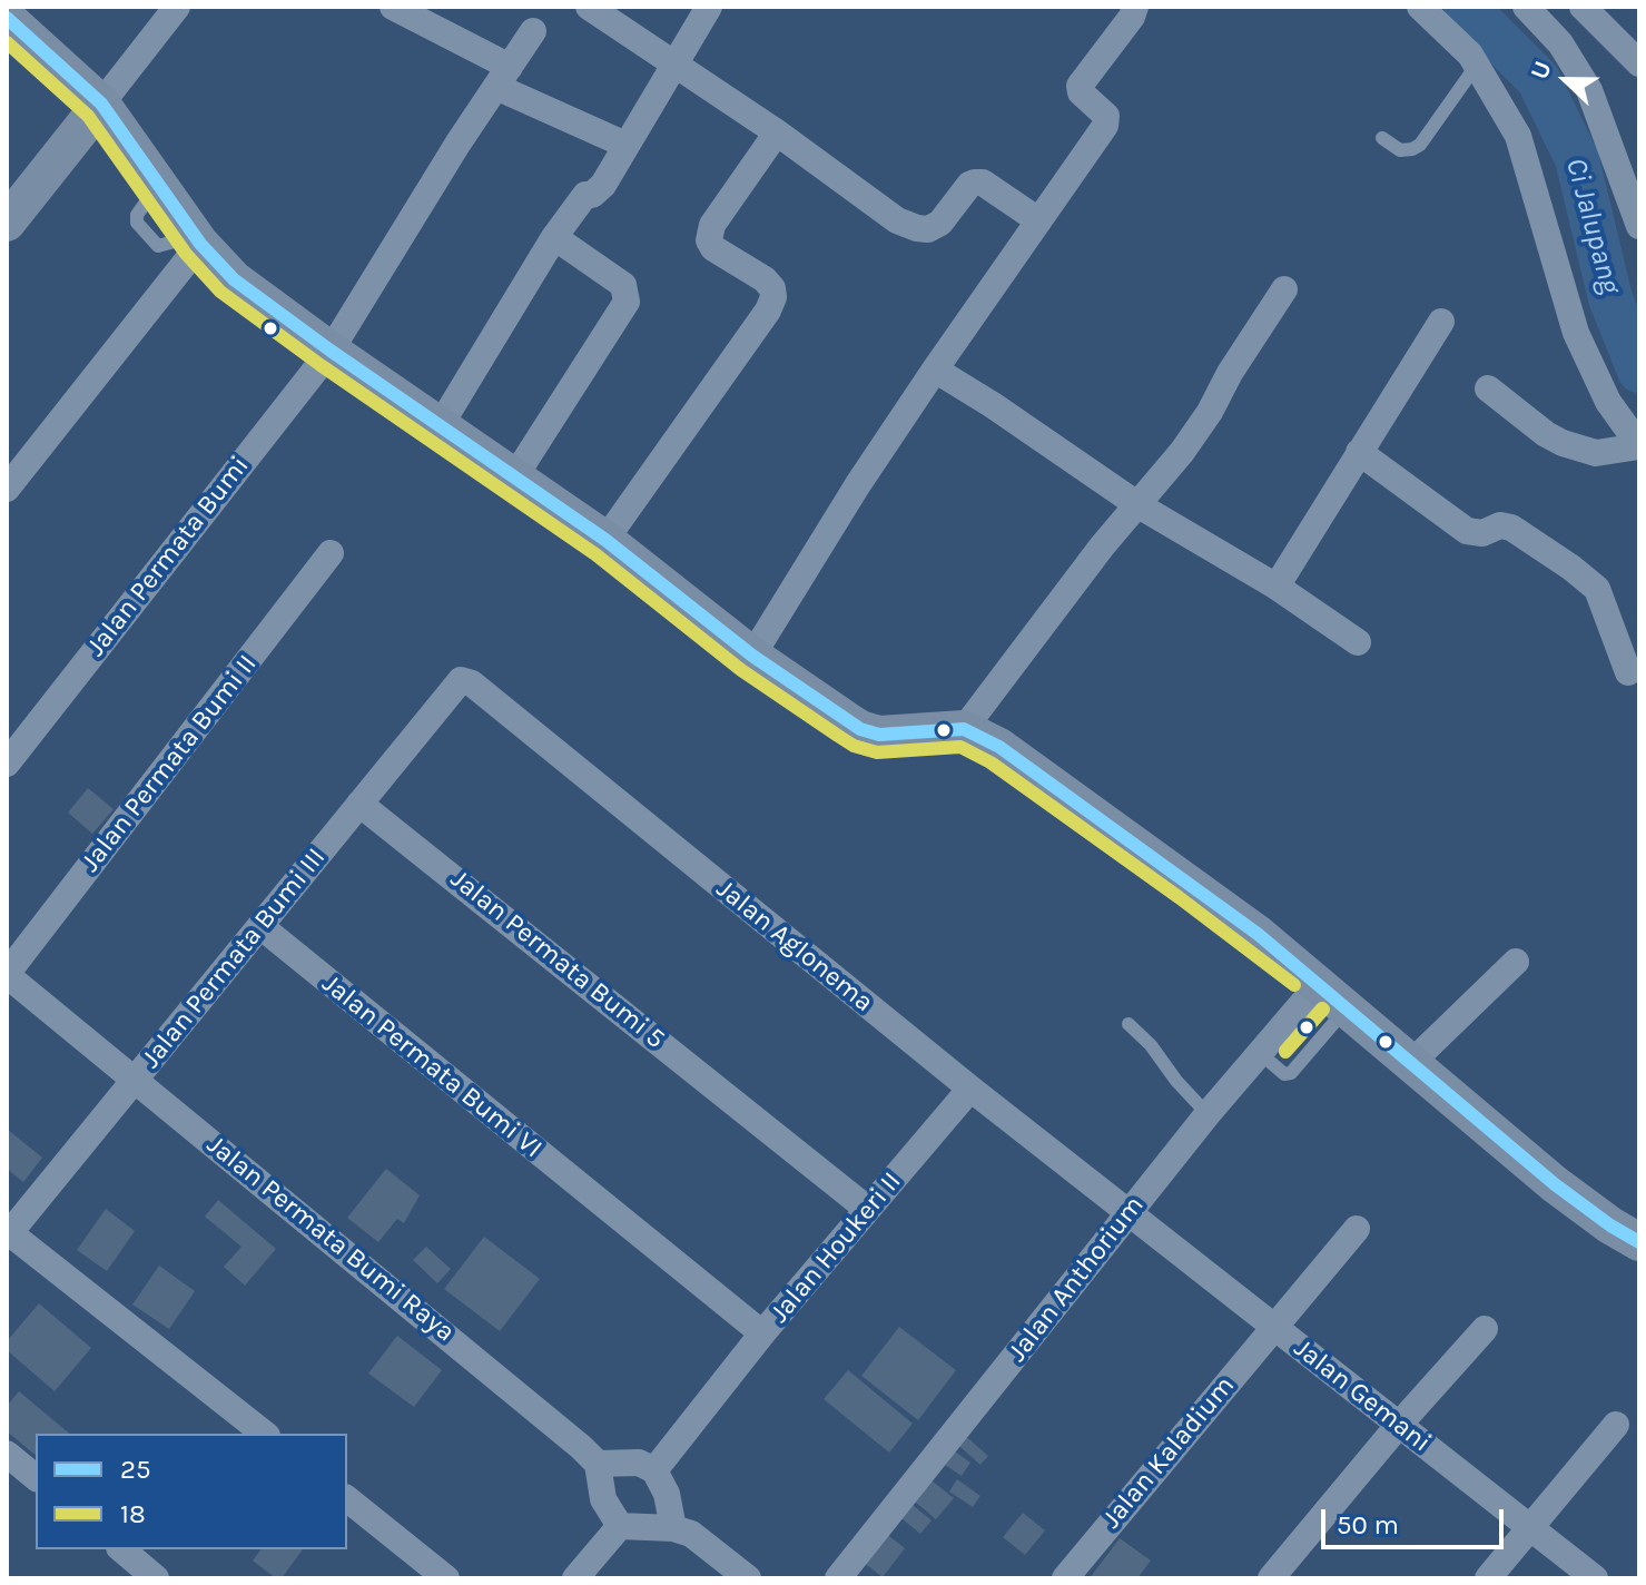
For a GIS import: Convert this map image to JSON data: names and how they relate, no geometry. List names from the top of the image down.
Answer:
{
  "streets": {
    "street": [
      "Jalan Permata Bumi",
      "Jalan Permata Bumi II",
      "Jalan Aglonema",
      "Jalan Permata Bumi III",
      "Jalan Permata Bumi 5",
      "Jalan Permata Bumi VI",
      "Jalan Permata Bumi Raya",
      "Jalan Houkeri II",
      "Jalan Anthorium",
      "Jalan Gemani",
      "Jalan Kaladium"
    ]
  },
  "crossings": [
    ["Jalan Permata Bumi II", "Jalan Permata Bumi Raya"],
    ["Jalan Aglonema", "Jalan Permata Bumi III"],
    ["Jalan Aglonema", "Jalan Houkeri II"],
    ["Jalan Aglonema", "Jalan Anthorium"],
    ["Jalan Aglonema", "Jalan Gemani"],
    ["Jalan Permata Bumi III", "Jalan Permata Bumi 5"],
    ["Jalan Permata Bumi III", "Jalan Permata Bumi VI"],
    ["Jalan Permata Bumi III", "Jalan Permata Bumi Raya"],
    ["Jalan Permata Bumi 5", "Jalan Houkeri II"],
    ["Jalan Permata Bumi VI", "Jalan Houkeri II"],
    ["Jalan Anthorium", "Jalan Gemani"],
    ["Jalan Gemani", "Jalan Kaladium"]
  ],
  "water": ["Ci Jalupang"],
  "lines": ["transit line 25", "transit line 18"],
  "legend": ["25", "18"],
  "scale_bar": "50 m",
  "north": "left"
}
